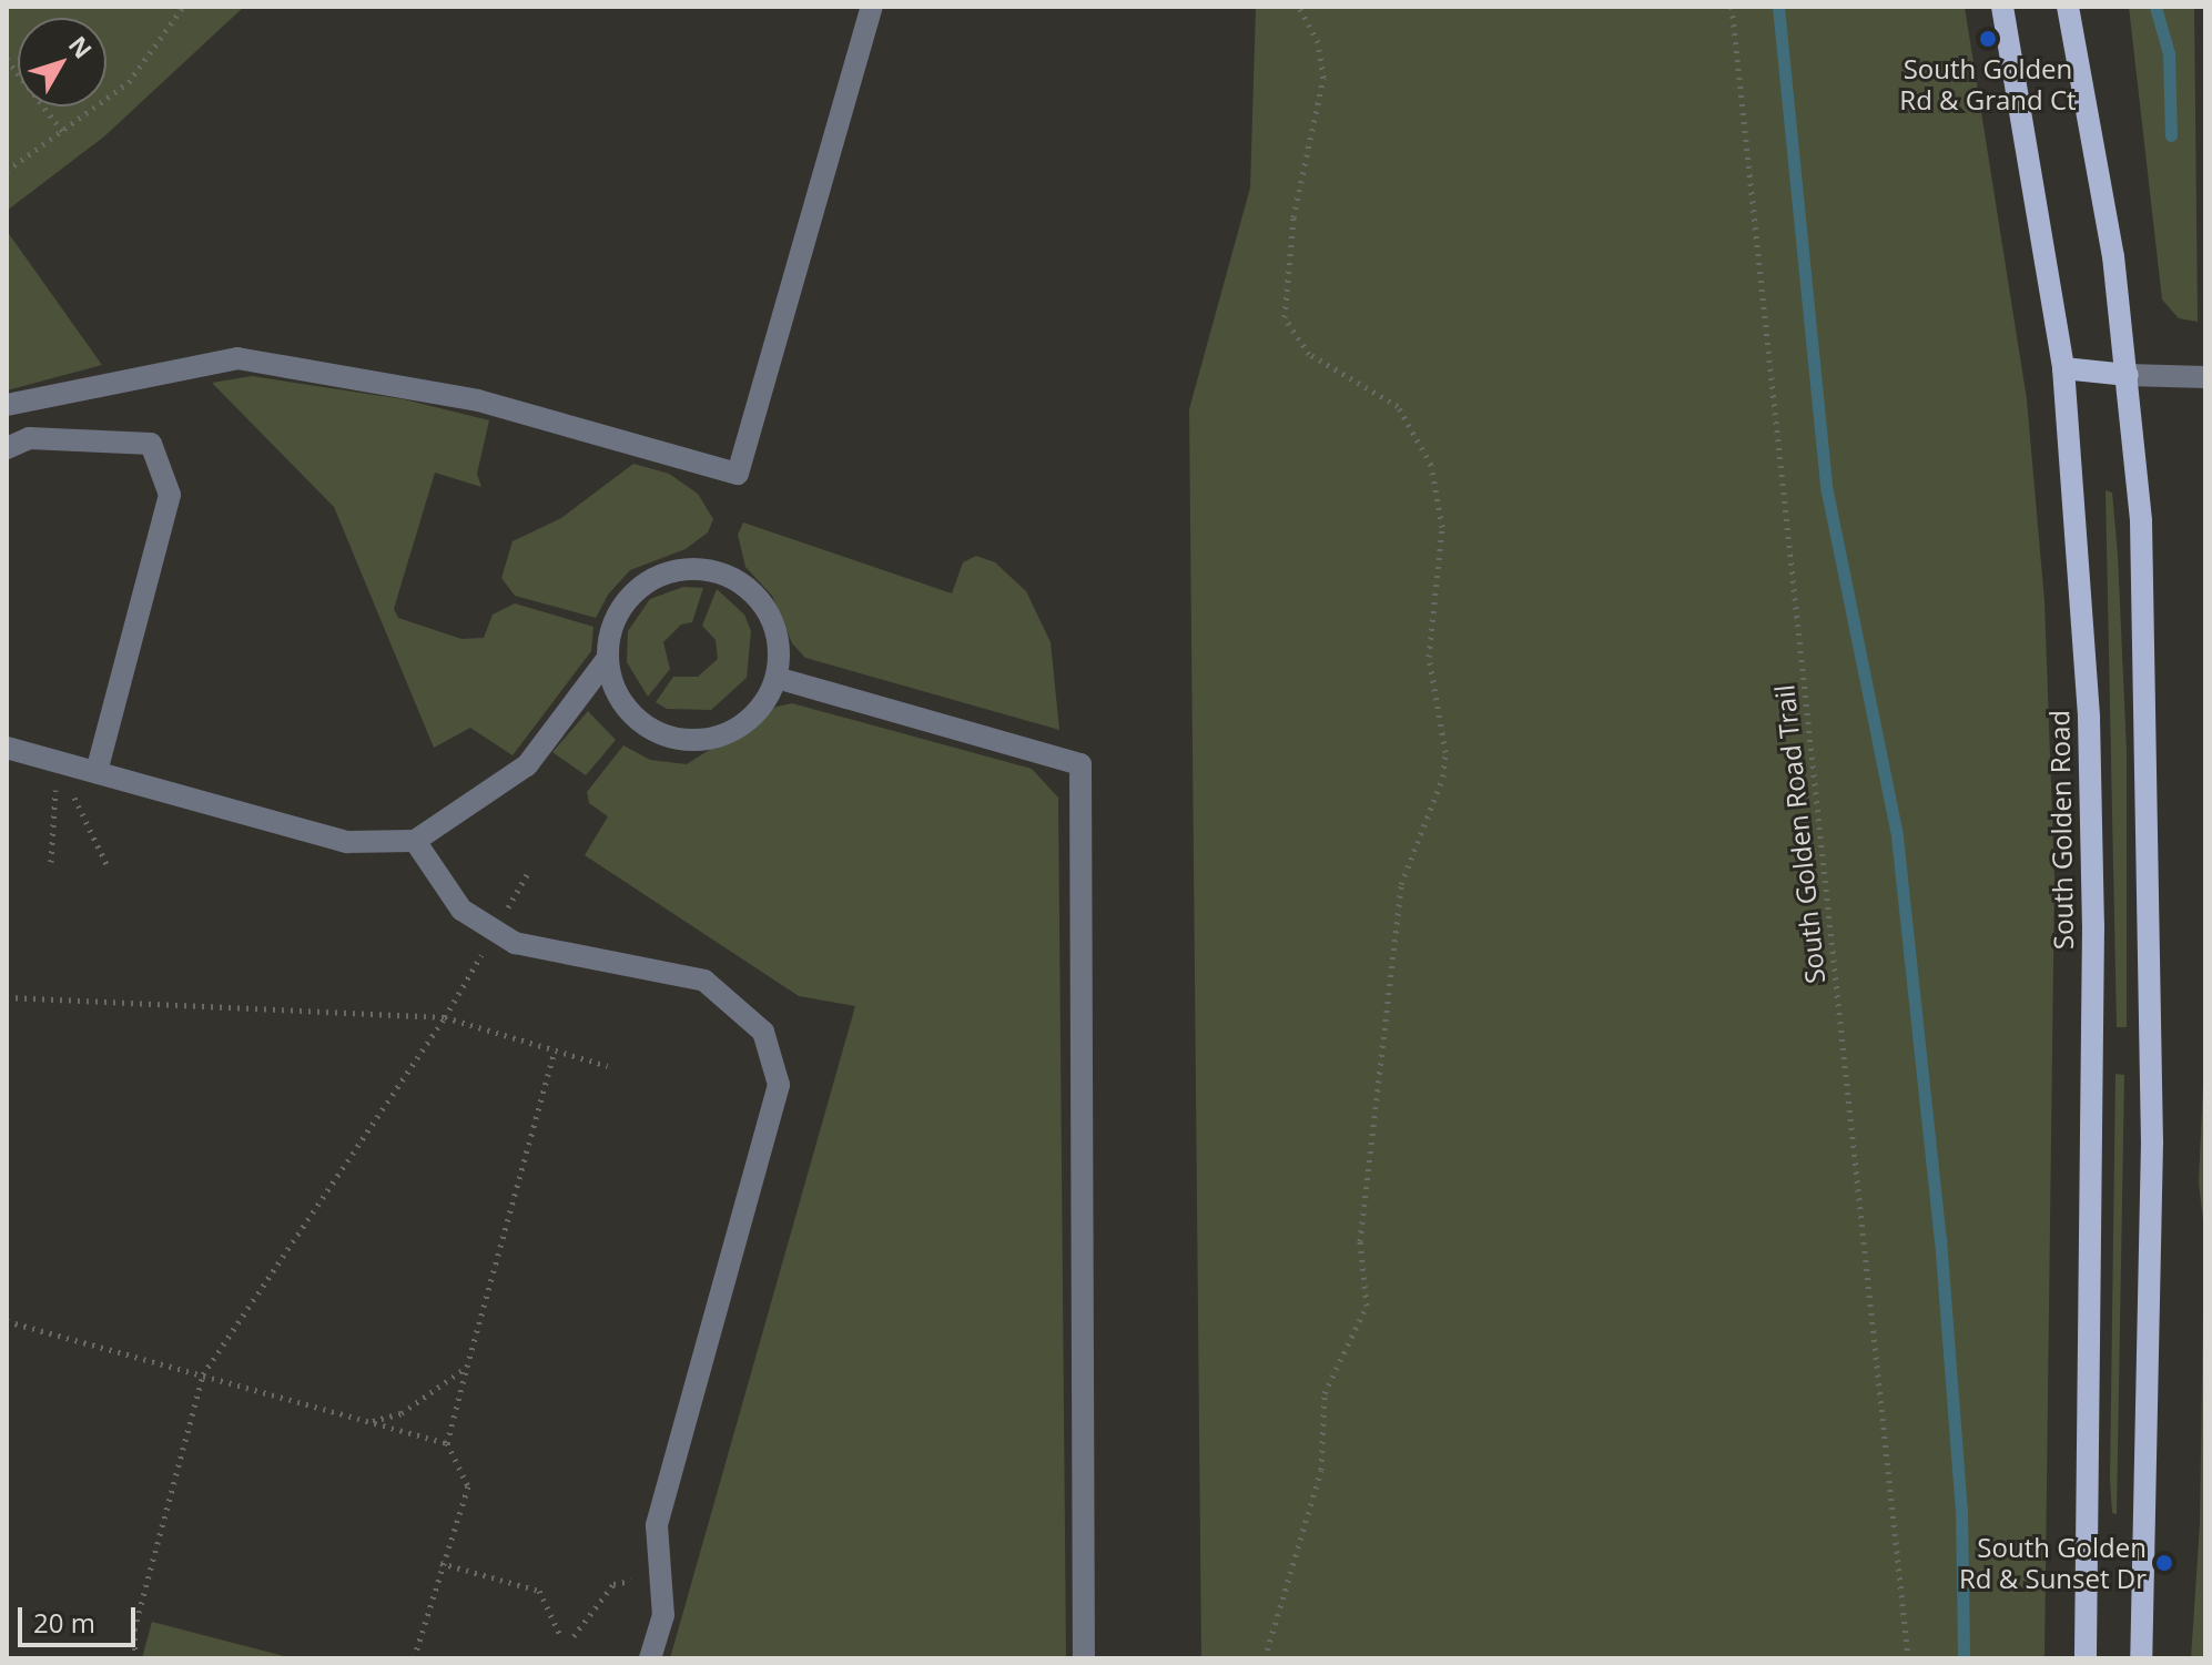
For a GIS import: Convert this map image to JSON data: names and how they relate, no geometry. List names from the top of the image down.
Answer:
{
  "streets": {
    "main road": ["South Golden Road"],
    "path": ["South Golden Road Trail"]
  },
  "places": ["South Golden Rd & Grand Ct", "South Golden Rd & Sunset Dr"],
  "scale_bar": "20 m",
  "north": "top right"
}
